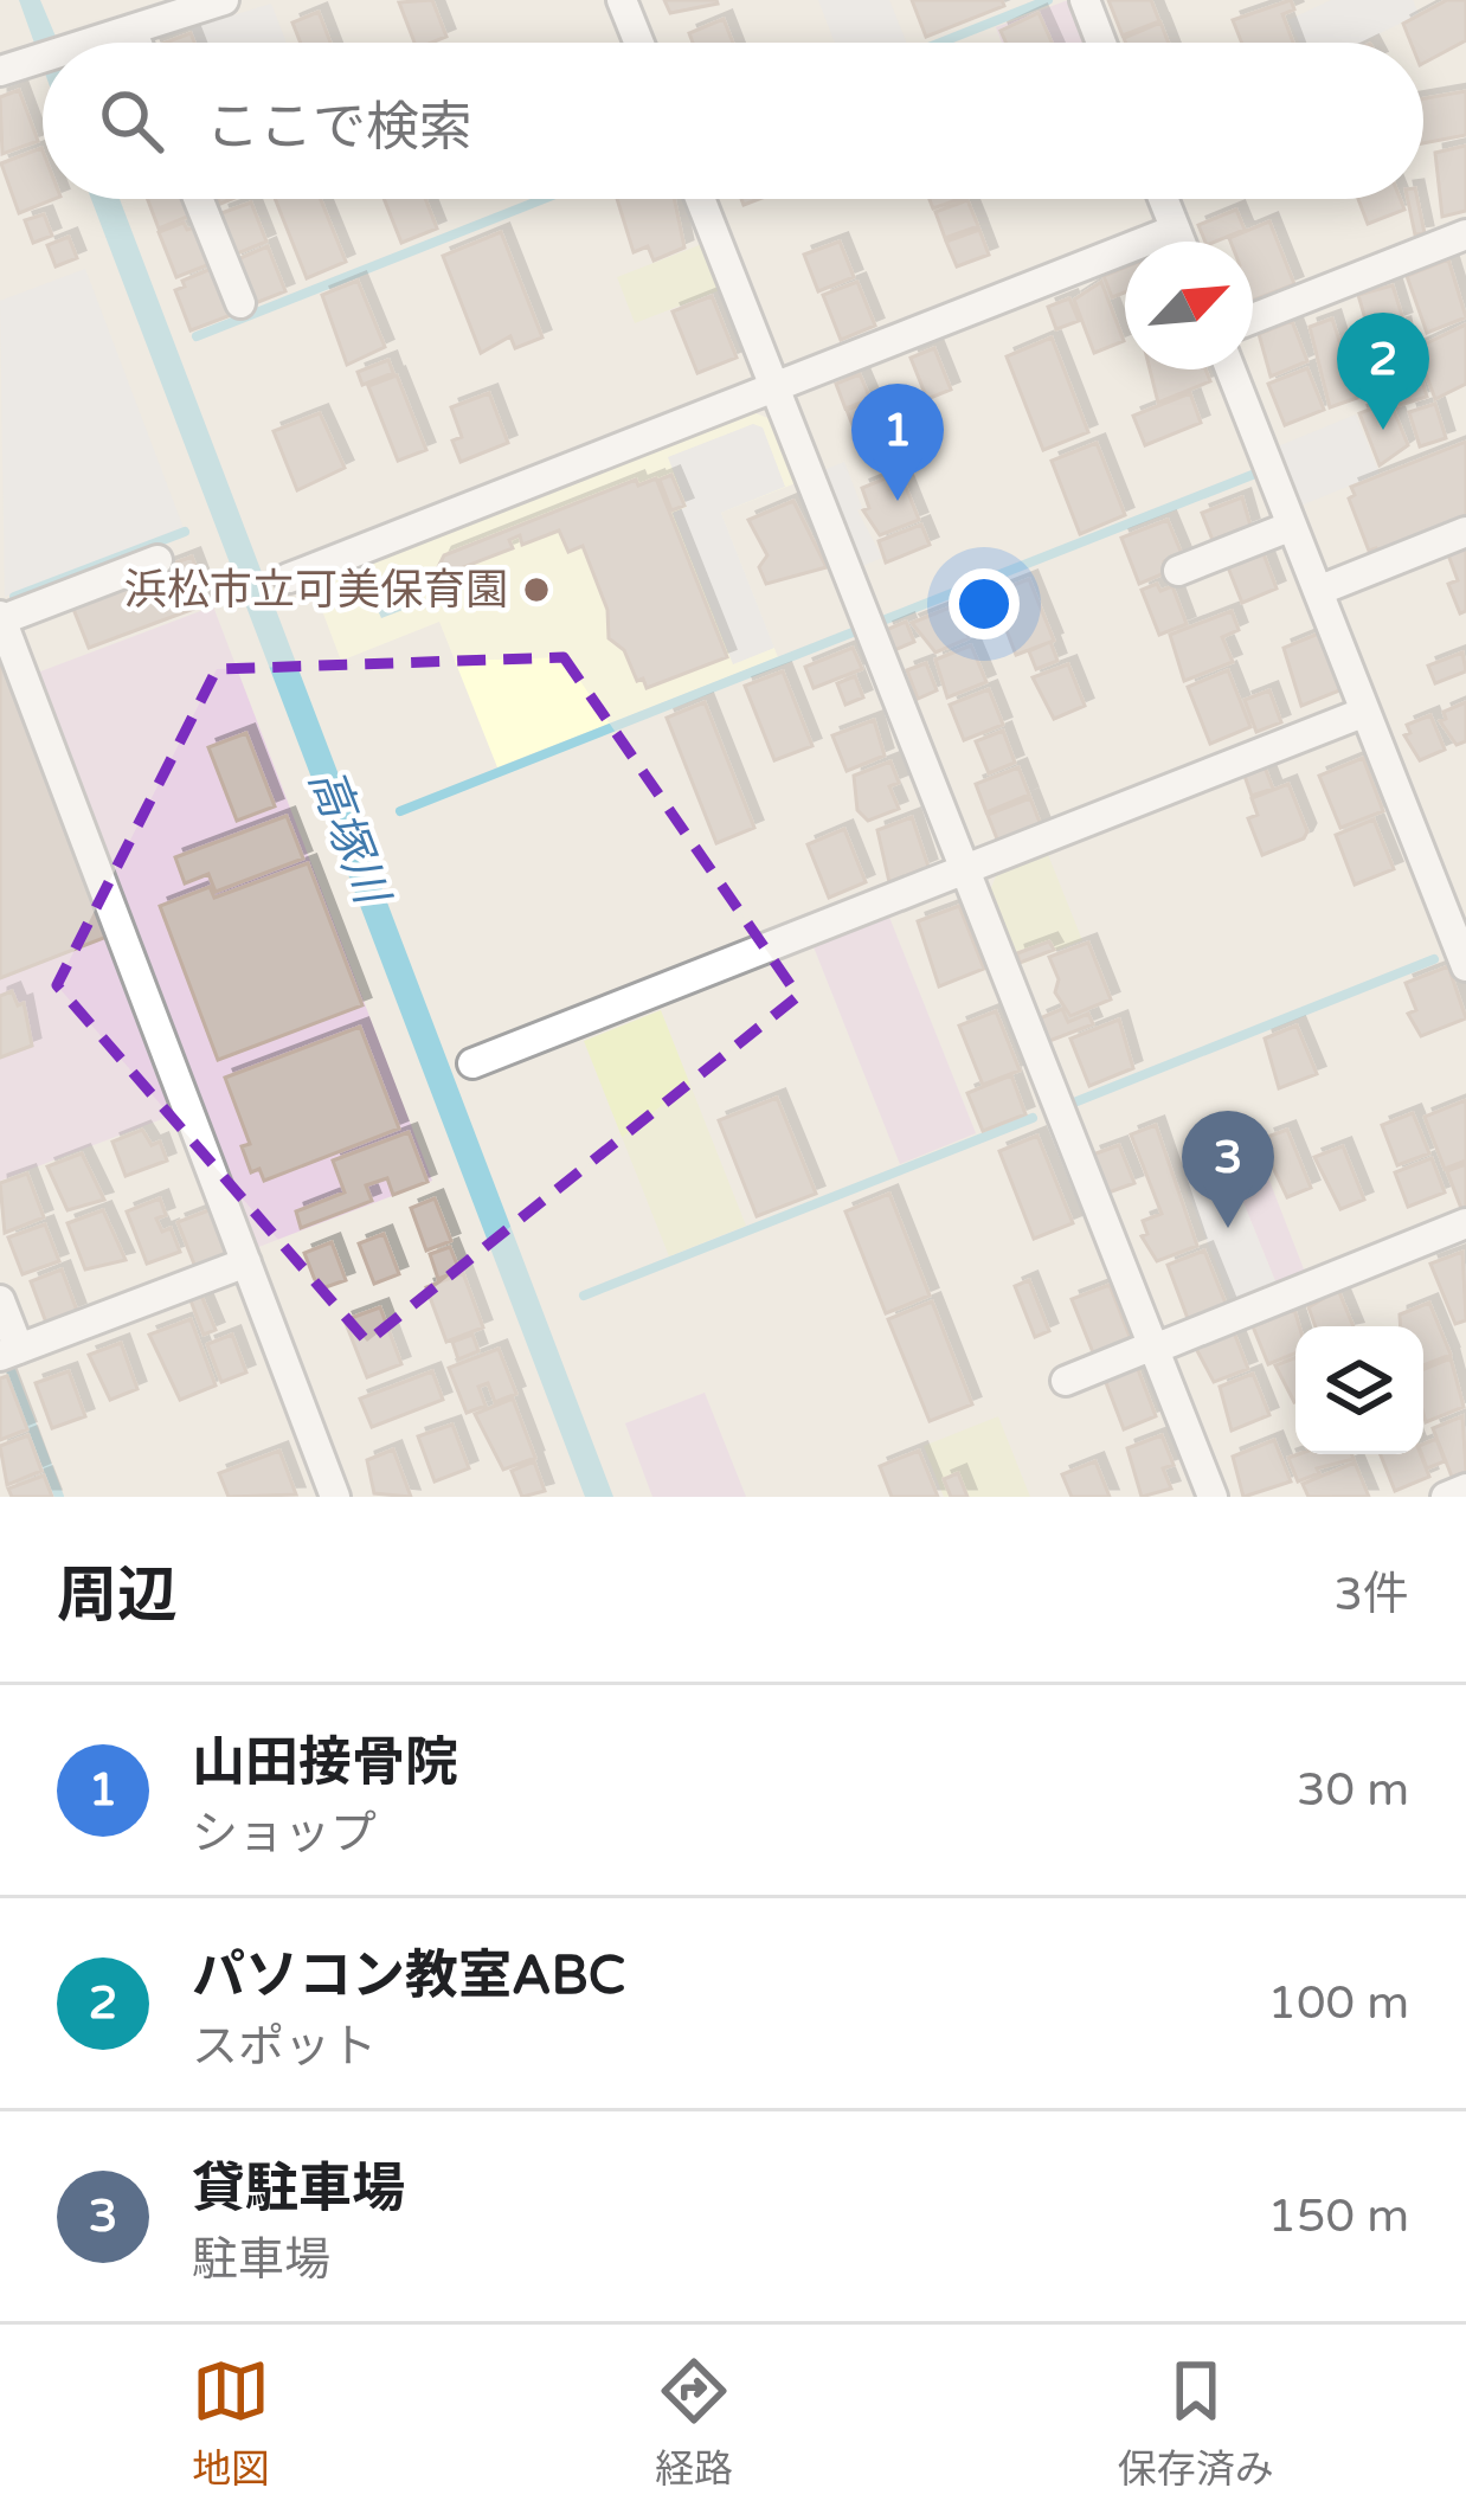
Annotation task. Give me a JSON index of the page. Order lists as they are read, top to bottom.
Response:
{
  "water": ["高塚川"],
  "places": ["浜松市立可美保育園"],
  "north": "top right",
  "page": {
    "search": "ここで検索",
    "pins": ["2", "1", "3"],
    "heading": ["周辺", "3件"],
    "list": [
      {
        "mark": "1",
        "name": "山田接骨院",
        "note": "ショップ",
        "value": "30 m"
      },
      {
        "mark": "2",
        "name": "パソコン教室ABC",
        "note": "スポット",
        "value": "100 m"
      },
      {
        "mark": "3",
        "name": "貸駐車場",
        "note": "駐車場",
        "value": "150 m"
      }
    ],
    "nav": ["地図", "経路", "保存済み"]
  }
}
